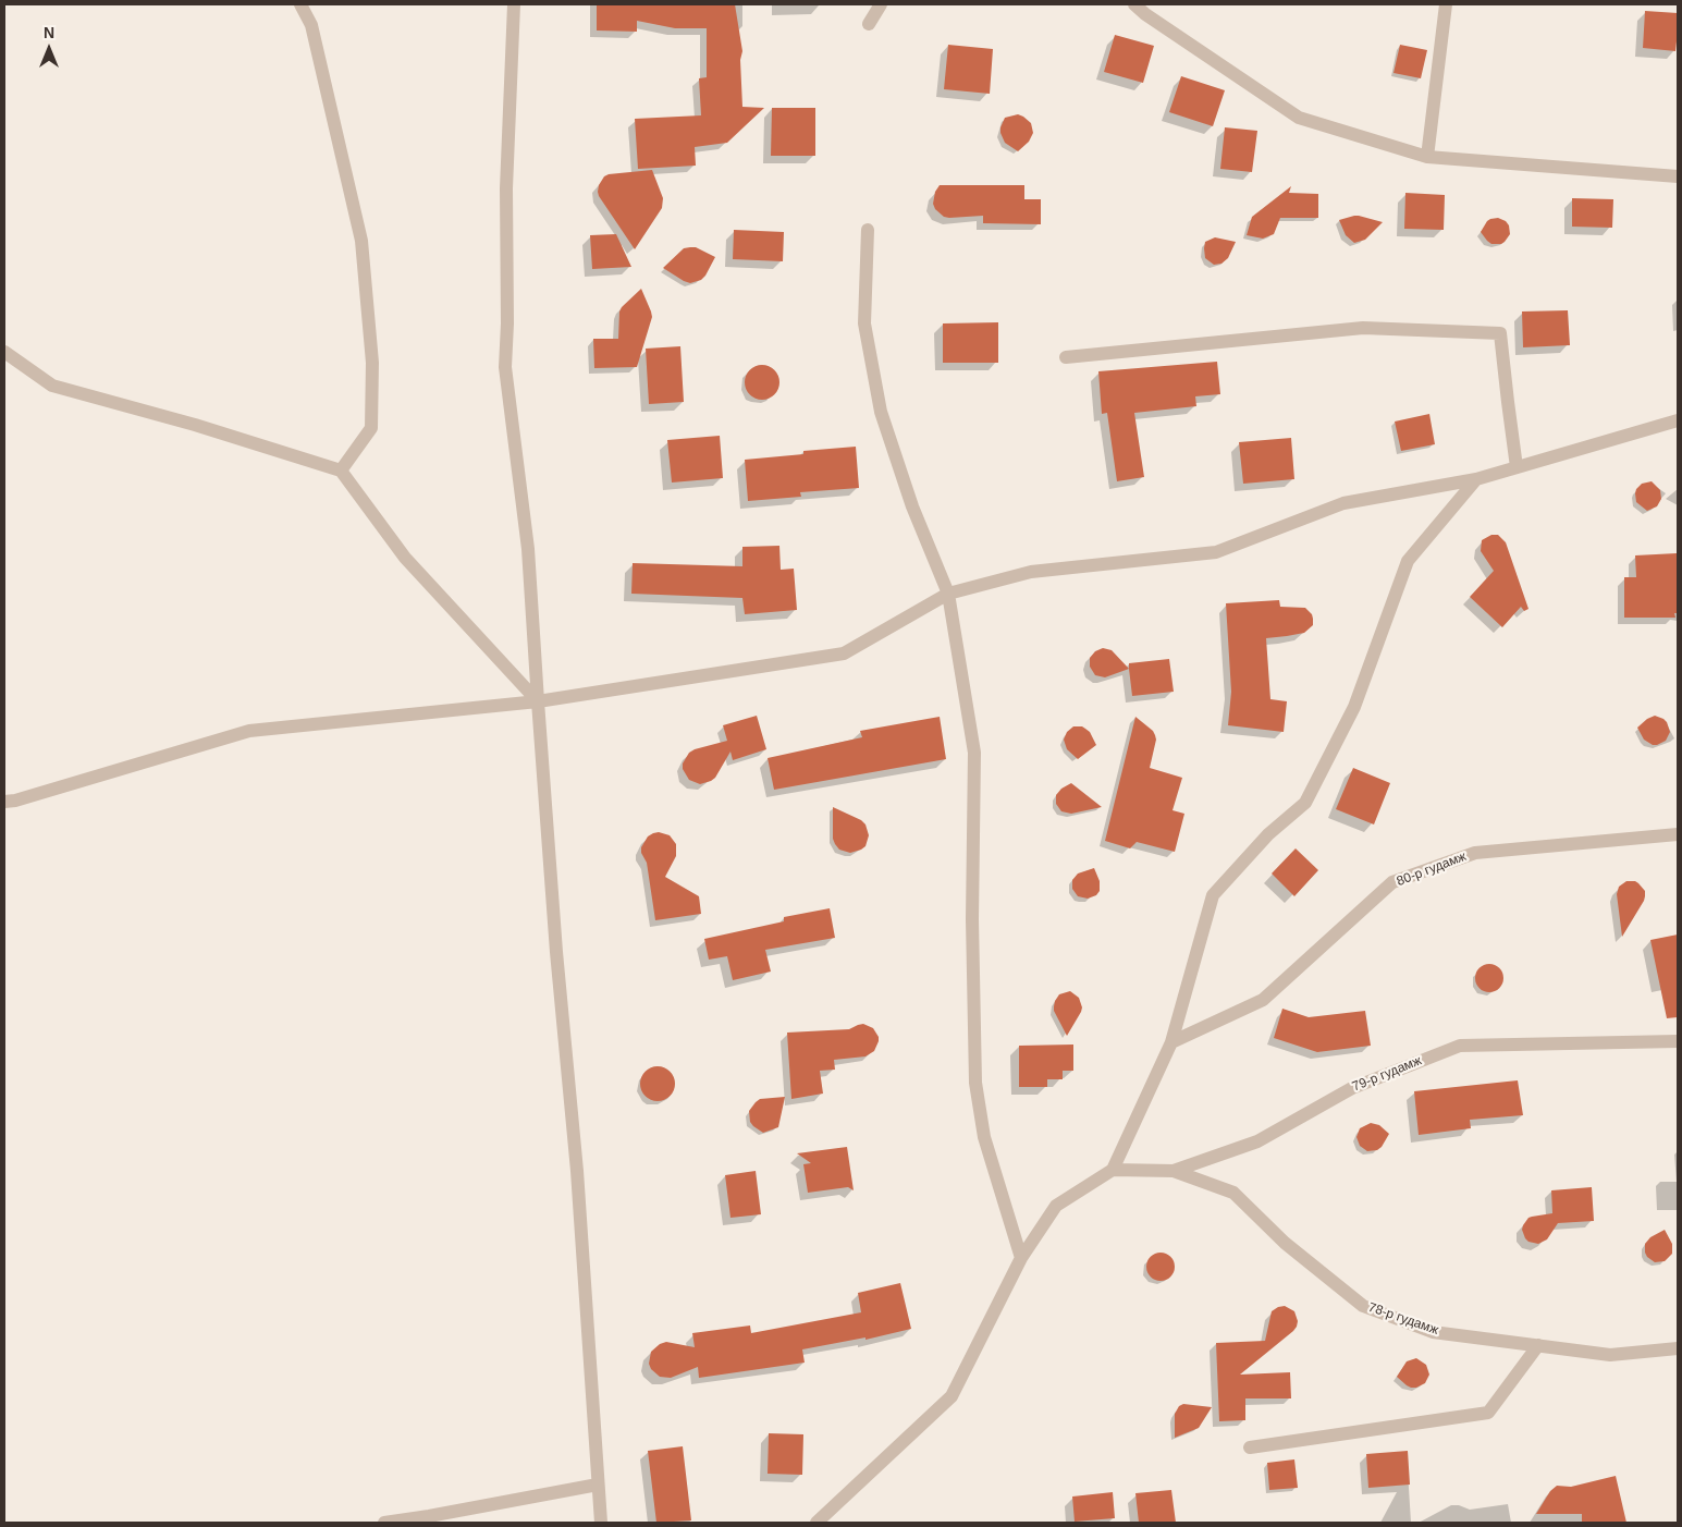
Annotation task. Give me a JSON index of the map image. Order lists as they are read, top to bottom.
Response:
{
  "streets": {
    "street": ["80-р гудамж", "79-р гудамж", "78-р гудамж"]
  },
  "crossings": [
    ["79-р гудамж", "78-р гудамж"]
  ],
  "north": "top"
}
